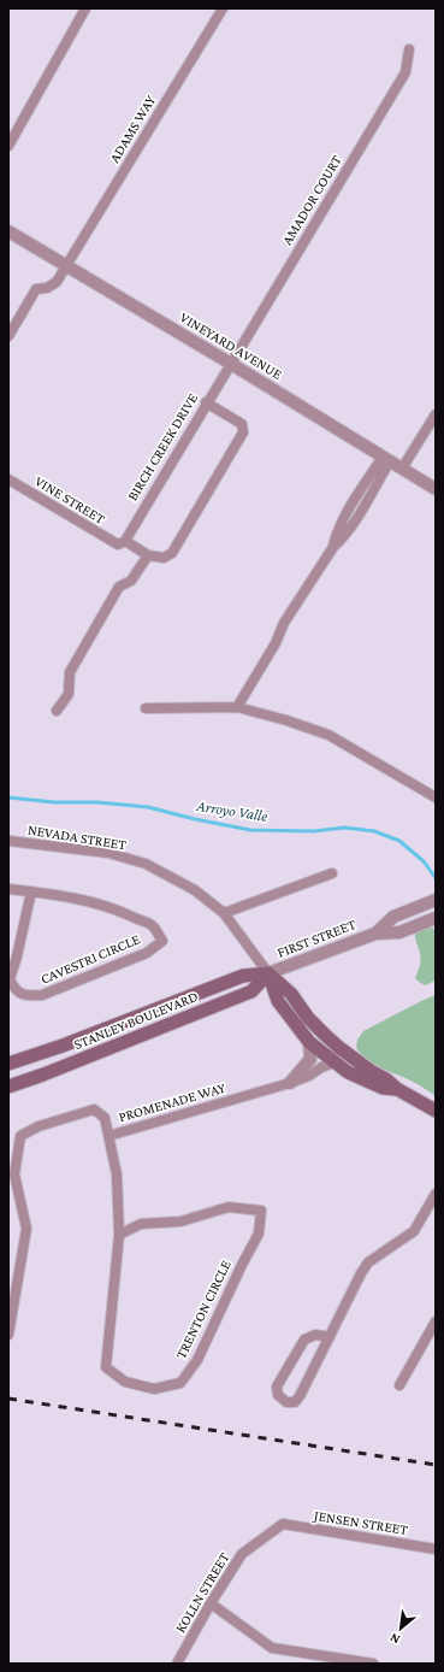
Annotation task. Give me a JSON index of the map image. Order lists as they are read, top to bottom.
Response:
{
  "streets": {
    "main road": ["STANLEY BOULEVARD"],
    "street": [
      "ADAMS WAY",
      "AMADOR COURT",
      "VINEYARD AVENUE",
      "BIRCH CREEK DRIVE",
      "VINE STREET",
      "NEVADA STREET",
      "FIRST STREET",
      "CAVESTRI CIRCLE",
      "PROMENADE WAY",
      "TRENTON CIRCLE",
      "JENSEN STREET",
      "KOLLN STREET"
    ]
  },
  "crossings": [
    ["ADAMS WAY", "VINEYARD AVENUE"],
    ["AMADOR COURT", "VINEYARD AVENUE"],
    ["AMADOR COURT", "BIRCH CREEK DRIVE"],
    ["VINEYARD AVENUE", "BIRCH CREEK DRIVE"],
    ["BIRCH CREEK DRIVE", "VINE STREET"],
    ["NEVADA STREET", "FIRST STREET"],
    ["NEVADA STREET", "STANLEY BOULEVARD"],
    ["FIRST STREET", "STANLEY BOULEVARD"],
    ["PROMENADE WAY", "TRENTON CIRCLE"],
    ["JENSEN STREET", "KOLLN STREET"]
  ],
  "water": ["Arroyo Valle"],
  "north": "bottom left"
}
